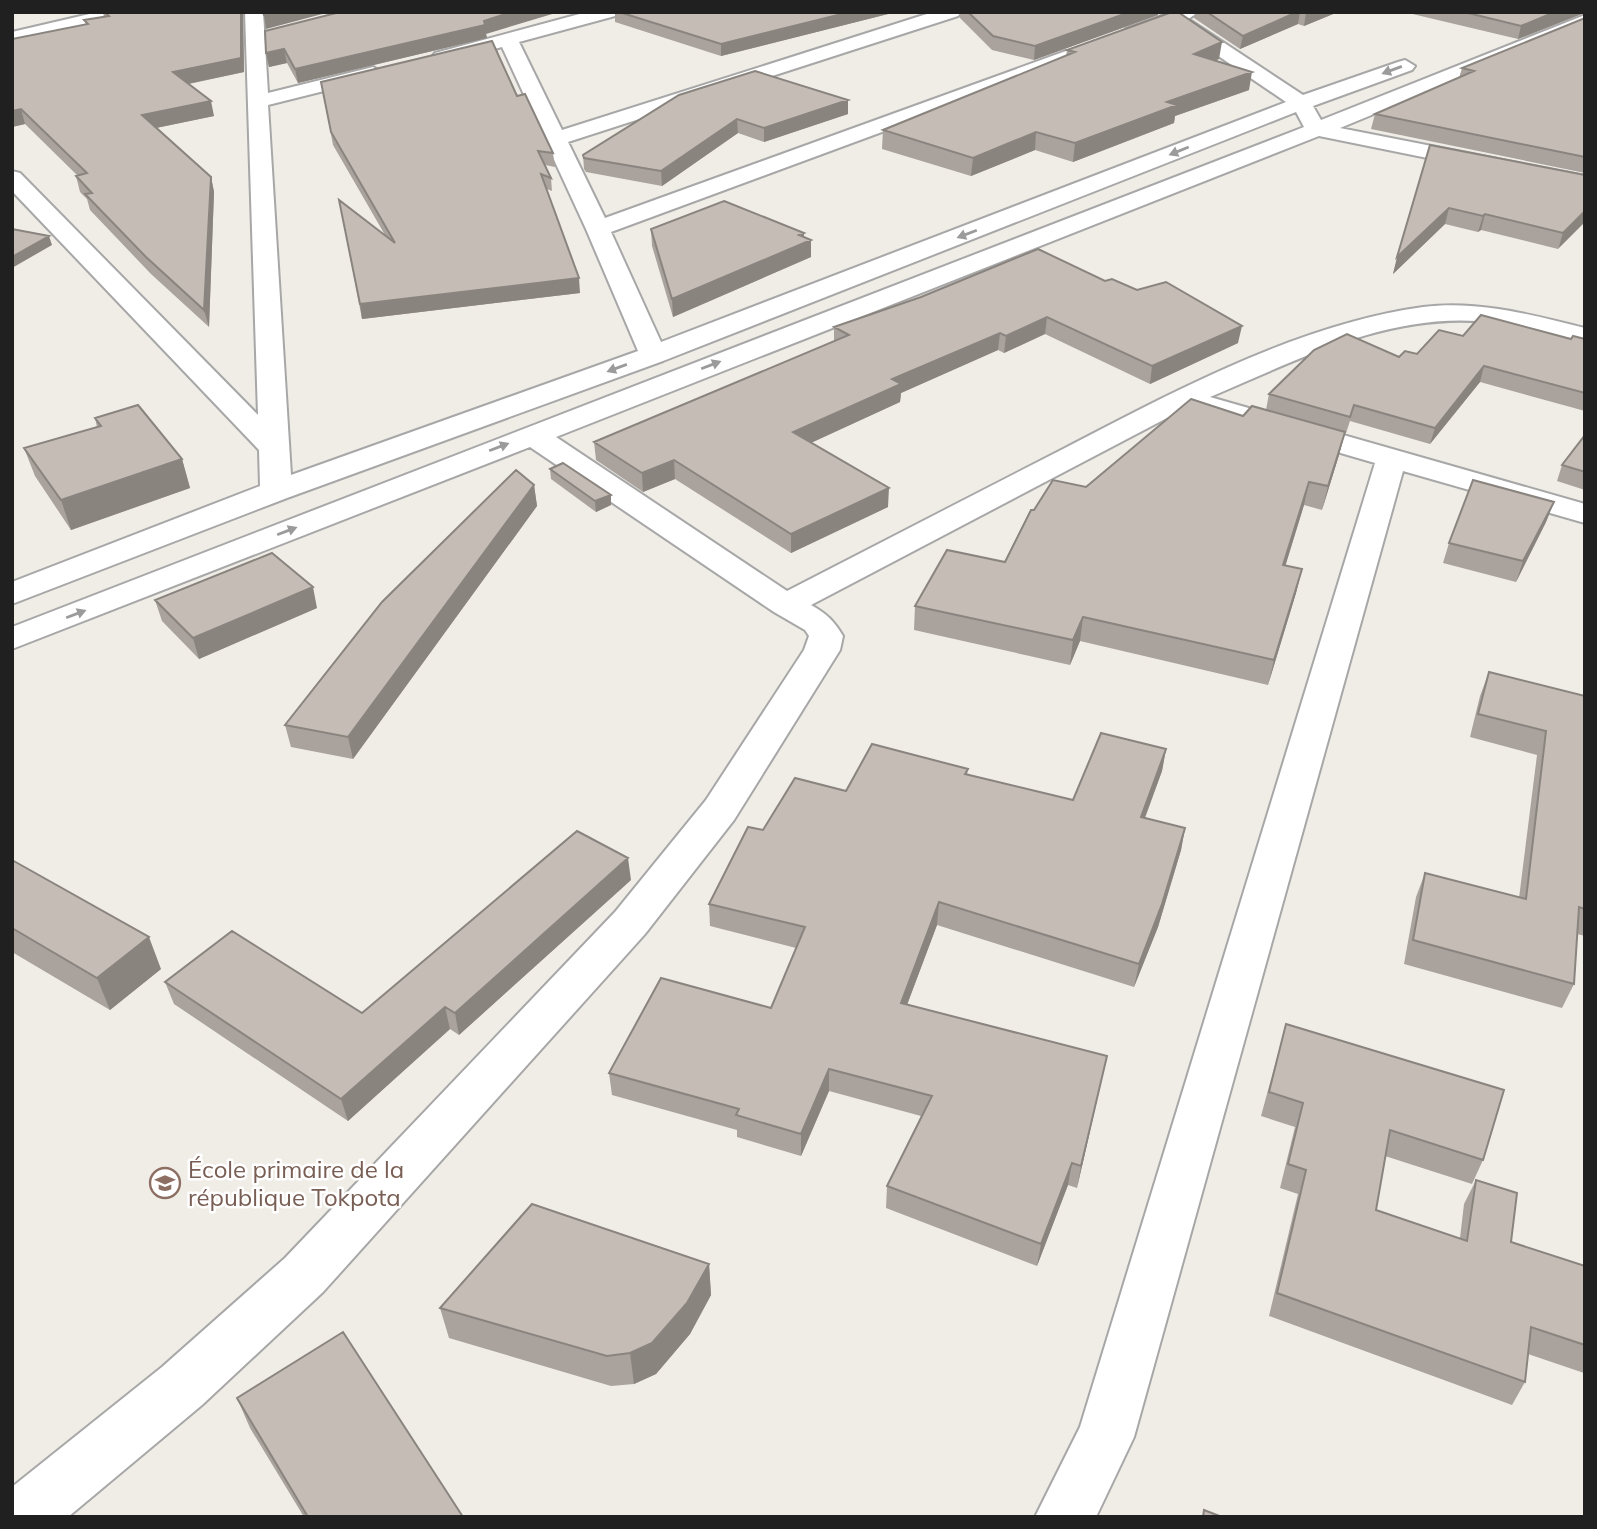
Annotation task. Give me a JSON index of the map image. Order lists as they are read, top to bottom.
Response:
{
  "places": {
    "school or university": ["École primaire de la république Tokpota"]
  }
}
